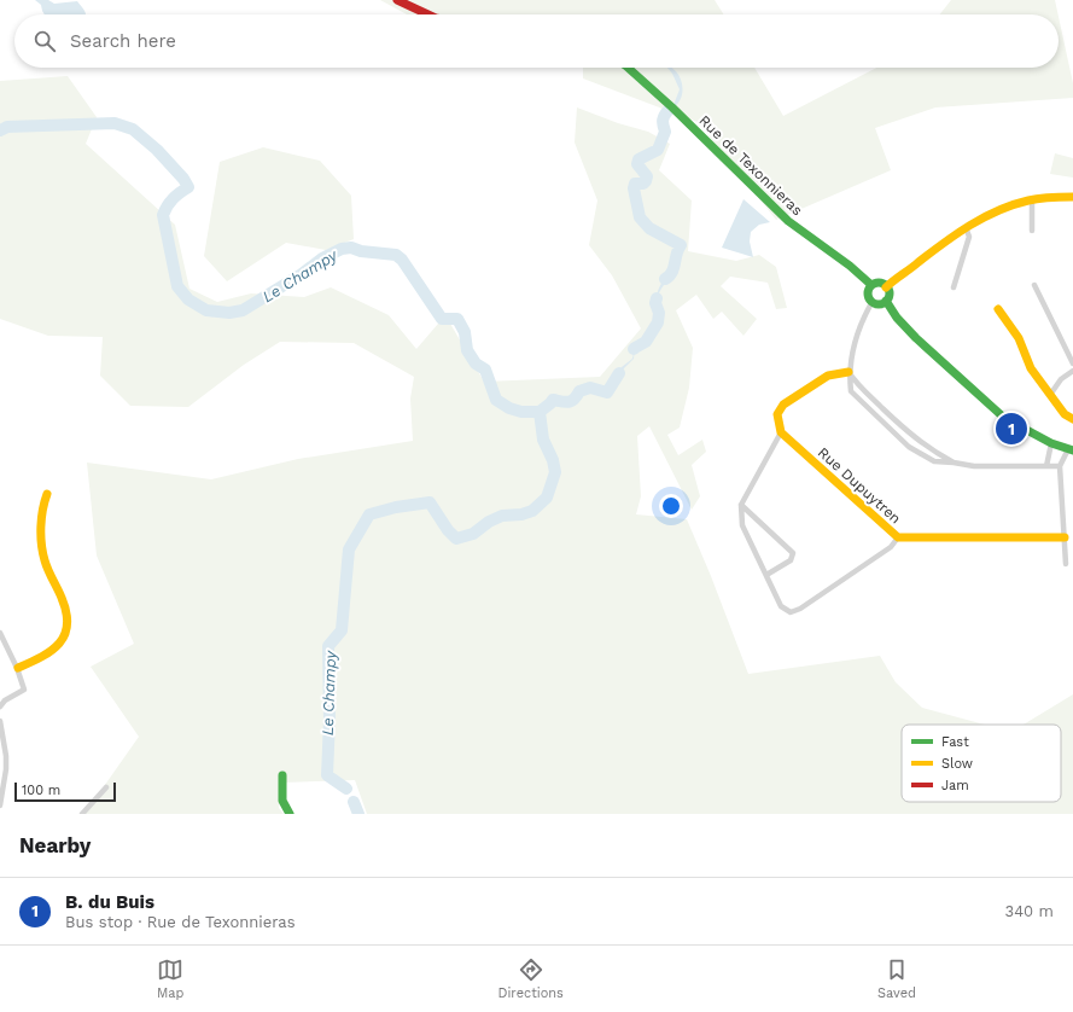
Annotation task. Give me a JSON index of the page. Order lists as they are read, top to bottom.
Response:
{
  "streets": {
    "street": ["Rue de Texonnieras", "Rue Dupuytren"]
  },
  "water": ["Le Champy"],
  "legend": ["Fast", "Slow", "Jam"],
  "scale_bar": "100 m",
  "page": {
    "search": "Search here",
    "pins": "1",
    "scale": "100 m",
    "heading": "Nearby",
    "list": [
      {
        "mark": "1",
        "name": "B. du Buis",
        "note": "Bus stop · Rue de Texonnieras",
        "value": "340 m"
      }
    ],
    "nav": ["Map", "Directions", "Saved"]
  }
}
